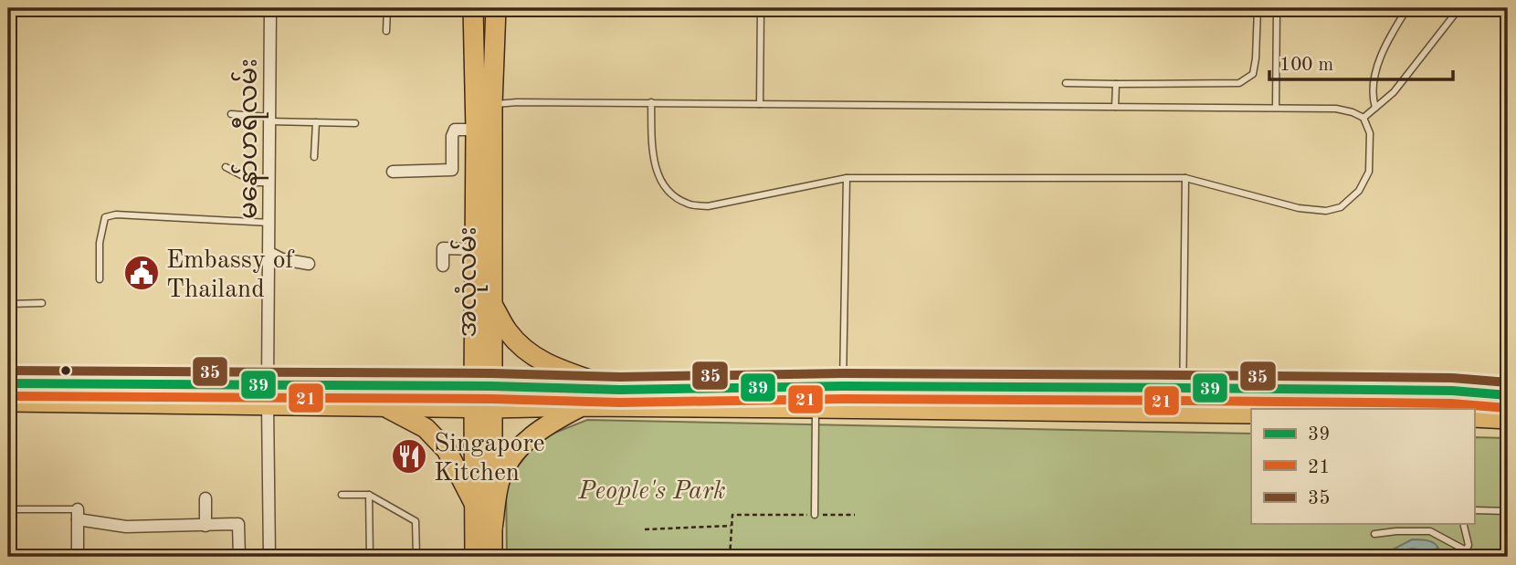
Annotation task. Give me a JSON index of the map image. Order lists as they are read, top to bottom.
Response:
{
  "streets": {
    "main road": ["အလုံလမ်း"],
    "street": ["မနော်ဟရီလမ်း"]
  },
  "parks": ["People's Park"],
  "places": {
    "public building": ["Embassy of Thailand"],
    "restaurant": ["Singapore Kitchen"]
  },
  "lines": ["transit line 35", "transit line 39", "transit line 21"],
  "legend": ["39", "21", "35"],
  "scale_bar": "100 m"
}
